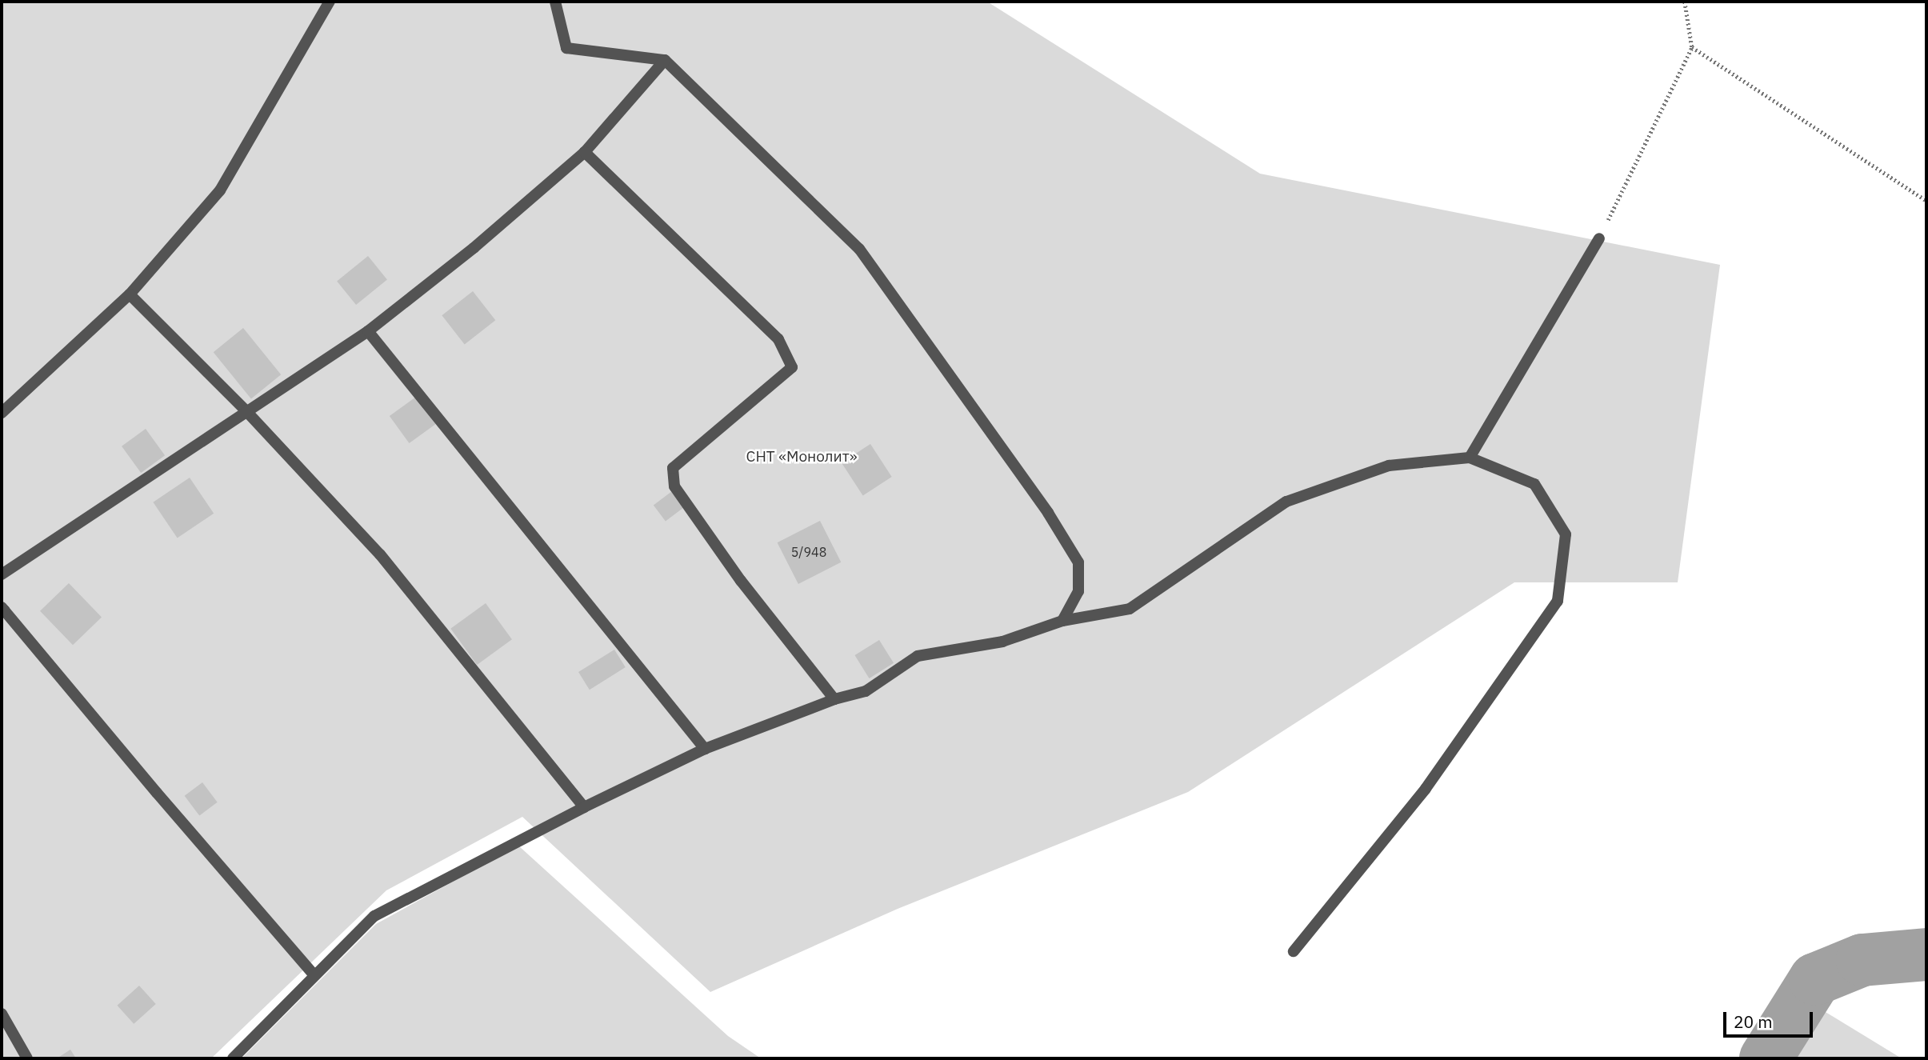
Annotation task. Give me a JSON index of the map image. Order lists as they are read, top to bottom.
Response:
{
  "parks": ["СНТ «Монолит»"],
  "house_numbers": ["5/948"],
  "scale_bar": "20 m"
}
